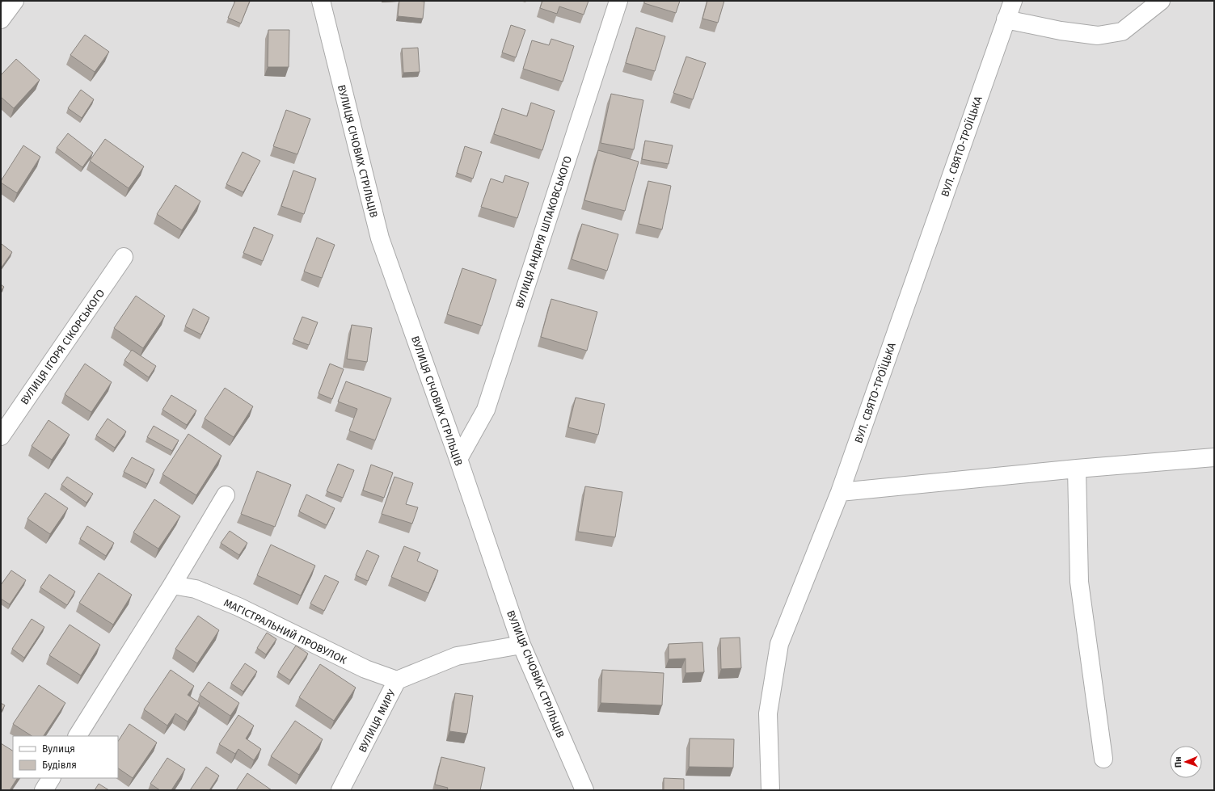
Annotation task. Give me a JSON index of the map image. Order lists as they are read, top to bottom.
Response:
{
  "streets": {
    "street": [
      "ВУЛ. СВЯТО-ТРОЇЦЬКА",
      "ВУЛИЦЯ СІЧОВИХ СТРІЛЬЦІВ",
      "ВУЛИЦЯ АНДРІЯ ШПАКОВСЬКОГО",
      "ВУЛИЦЯ ІГОРЯ СІКОРСЬКОГО",
      "МАГІСТРАЛЬНИЙ ПРОВУЛОК",
      "ВУЛИЦЯ МИРУ"
    ]
  },
  "crossings": [
    ["ВУЛИЦЯ СІЧОВИХ СТРІЛЬЦІВ", "ВУЛИЦЯ АНДРІЯ ШПАКОВСЬКОГО"],
    ["ВУЛИЦЯ СІЧОВИХ СТРІЛЬЦІВ", "ВУЛИЦЯ МИРУ"],
    ["МАГІСТРАЛЬНИЙ ПРОВУЛОК", "ВУЛИЦЯ МИРУ"]
  ],
  "legend": ["Вулиця", "Будівля"],
  "north": "left"
}
